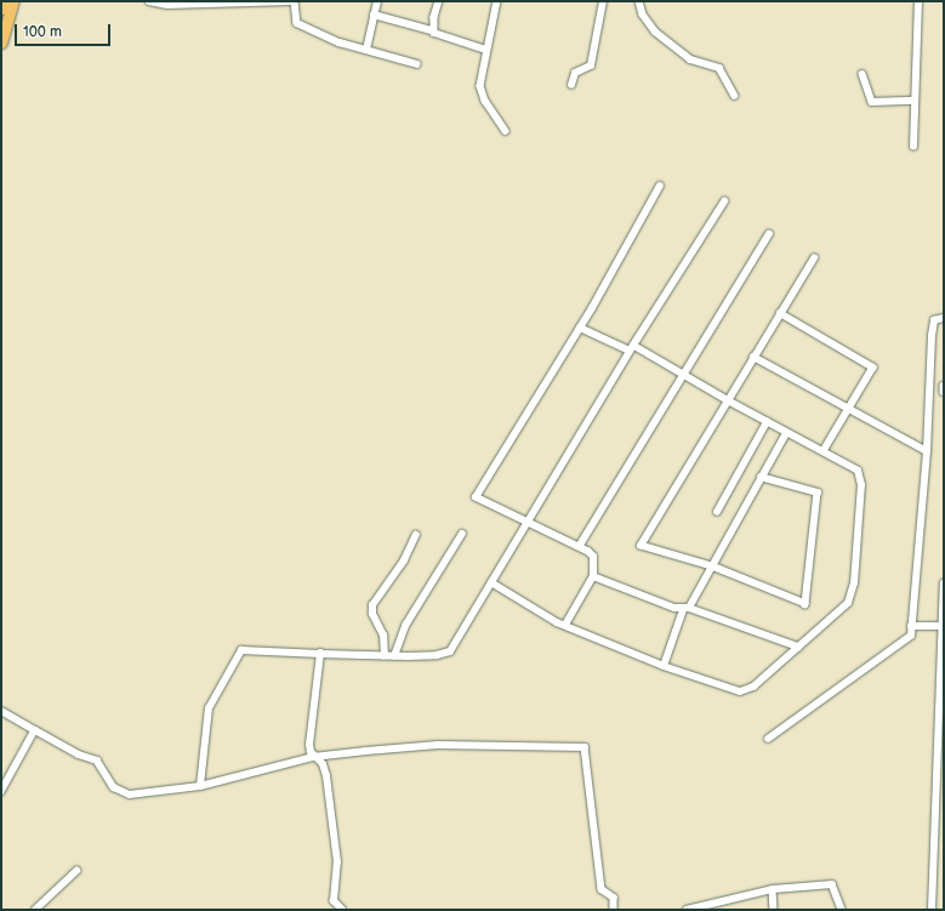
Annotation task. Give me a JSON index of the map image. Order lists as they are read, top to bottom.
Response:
{
  "scale_bar": "100 m"
}
